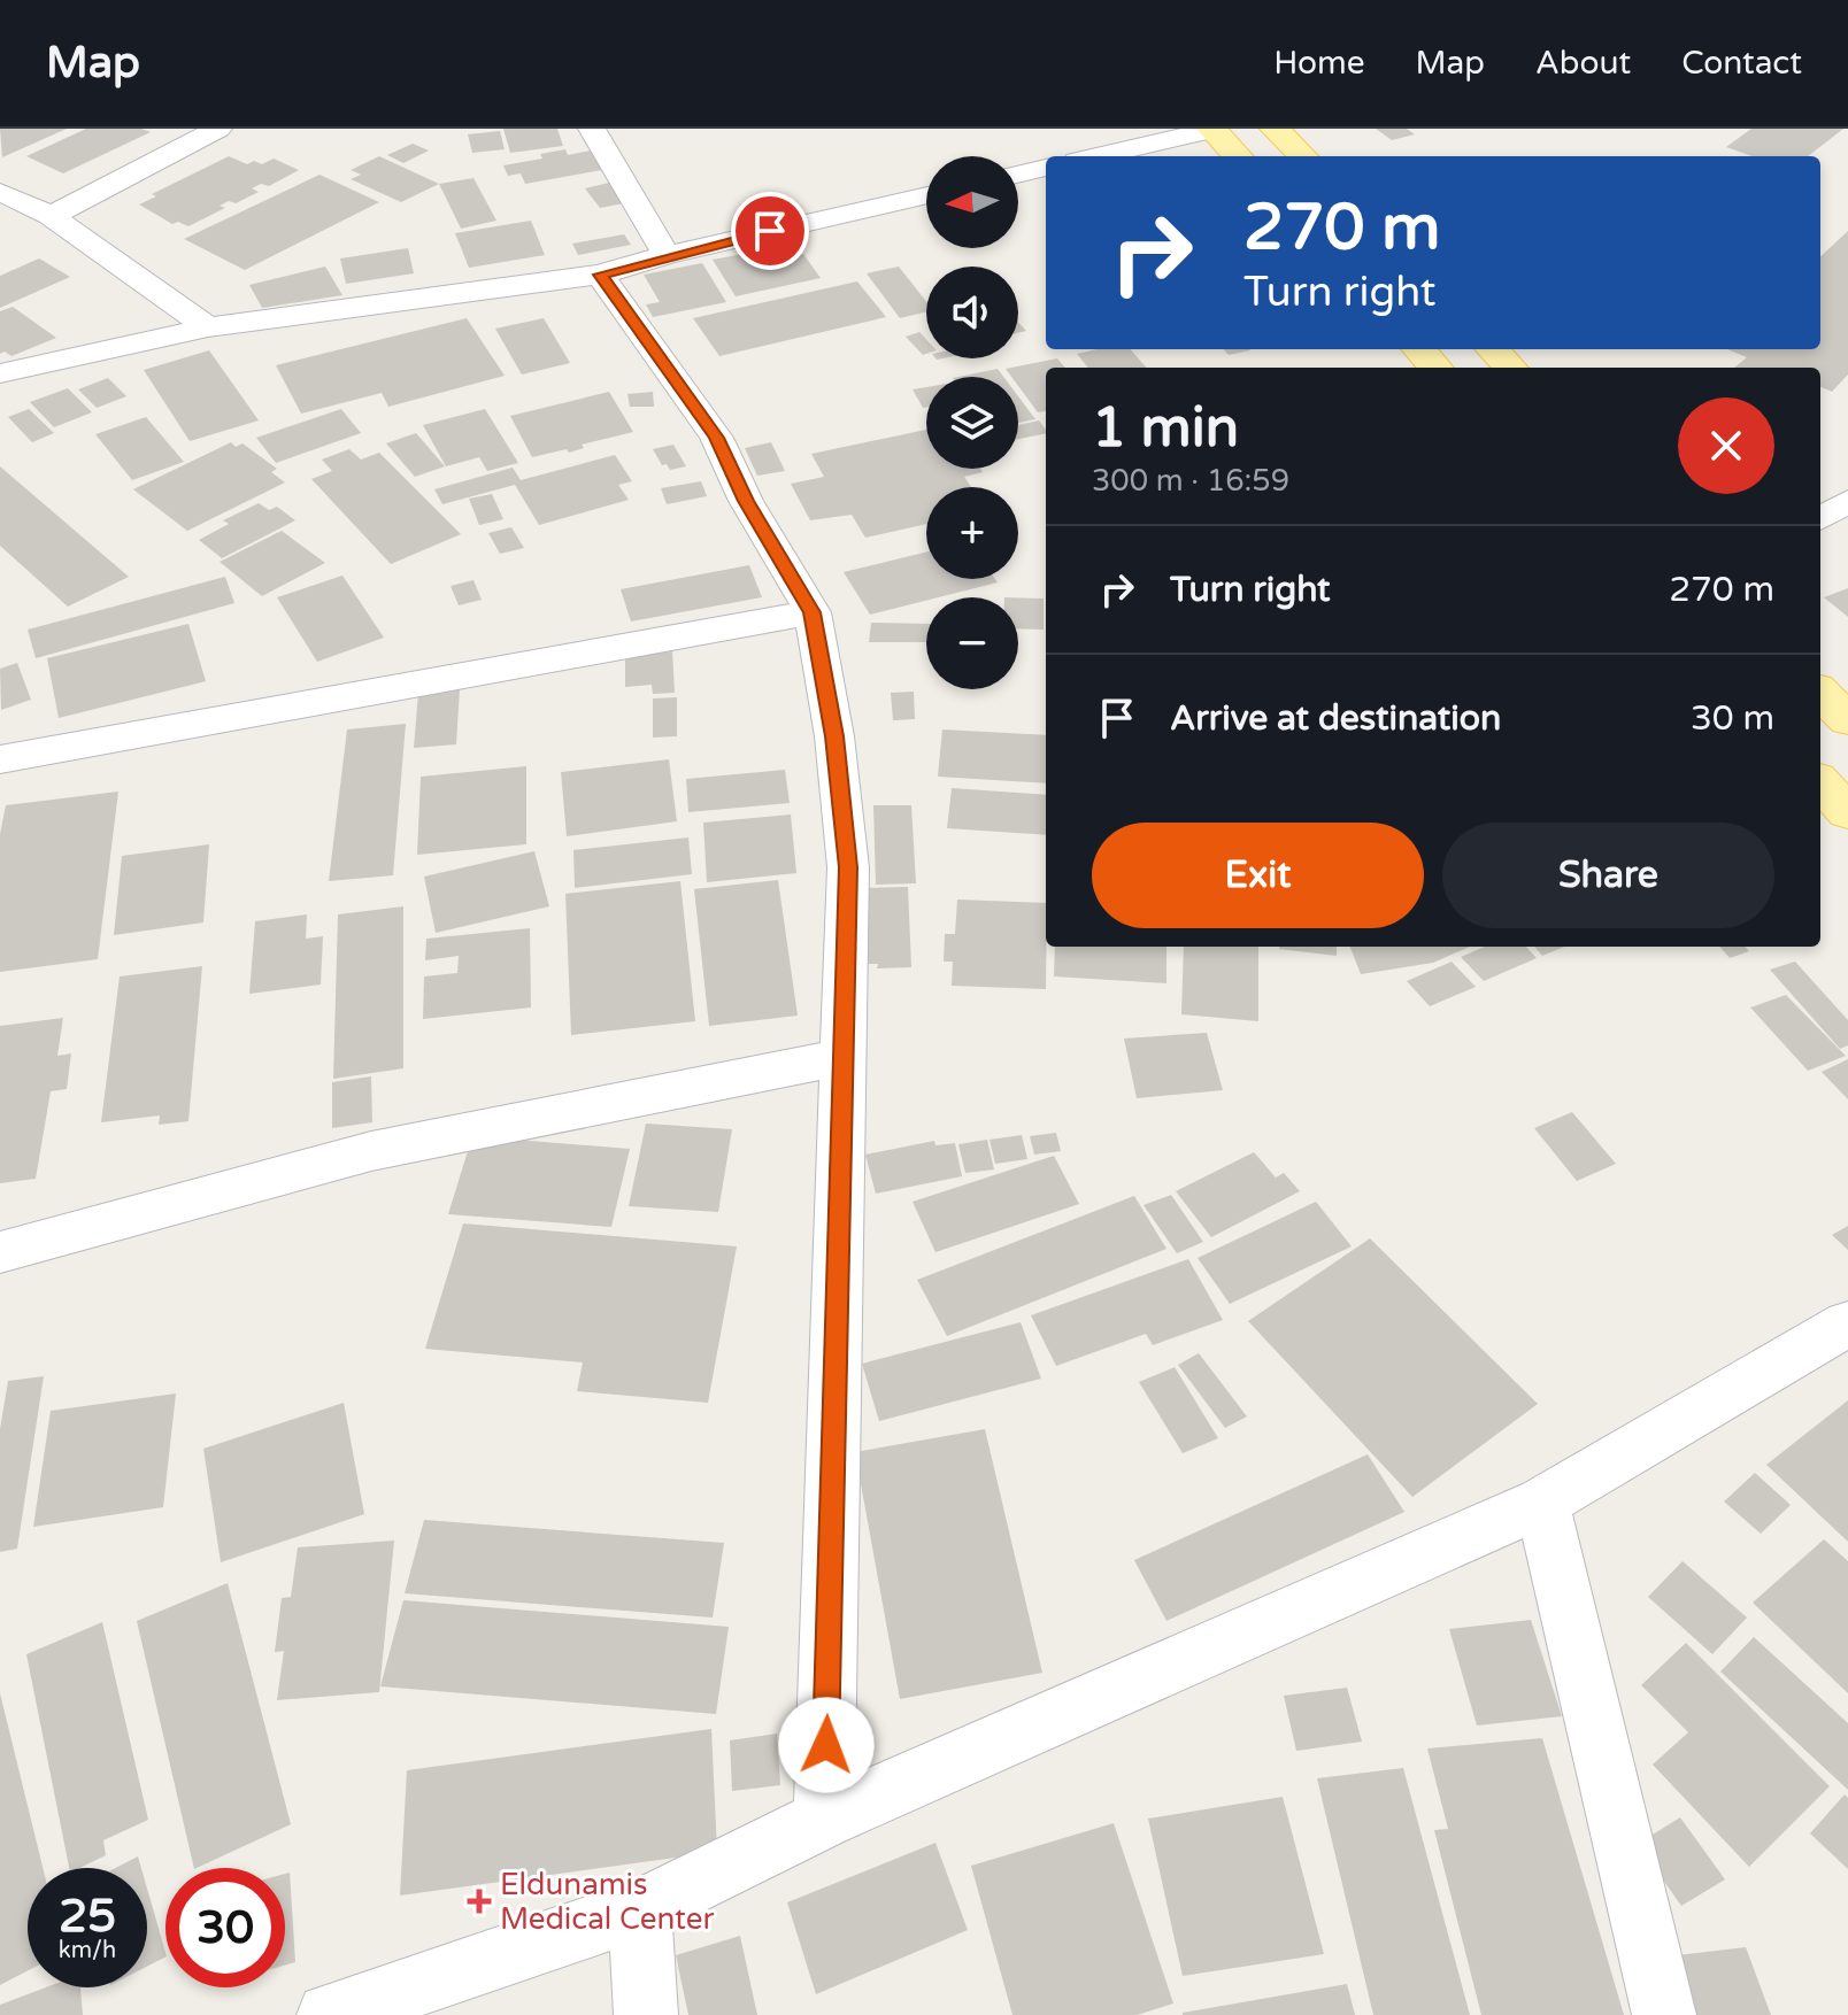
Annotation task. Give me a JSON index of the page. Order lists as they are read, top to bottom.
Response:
{
  "places": {
    "health": ["Eldunamis Medical Center"]
  },
  "north": "left",
  "page": {
    "header": "Map",
    "nav": [
      "Home",
      "Map",
      "About",
      "Contact"
    ],
    "map_buttons": ["+", "−"],
    "turn": ["270 m", "Turn right"],
    "heading": ["1 min", "300 m · 16:59"],
    "list": [
      {
        "name": "Turn right",
        "value": "270 m"
      },
      {
        "name": "Arrive at destination",
        "value": "30 m"
      }
    ],
    "buttons": ["Exit", "Share"],
    "speed": "25 km/h",
    "limit": "30"
  }
}
